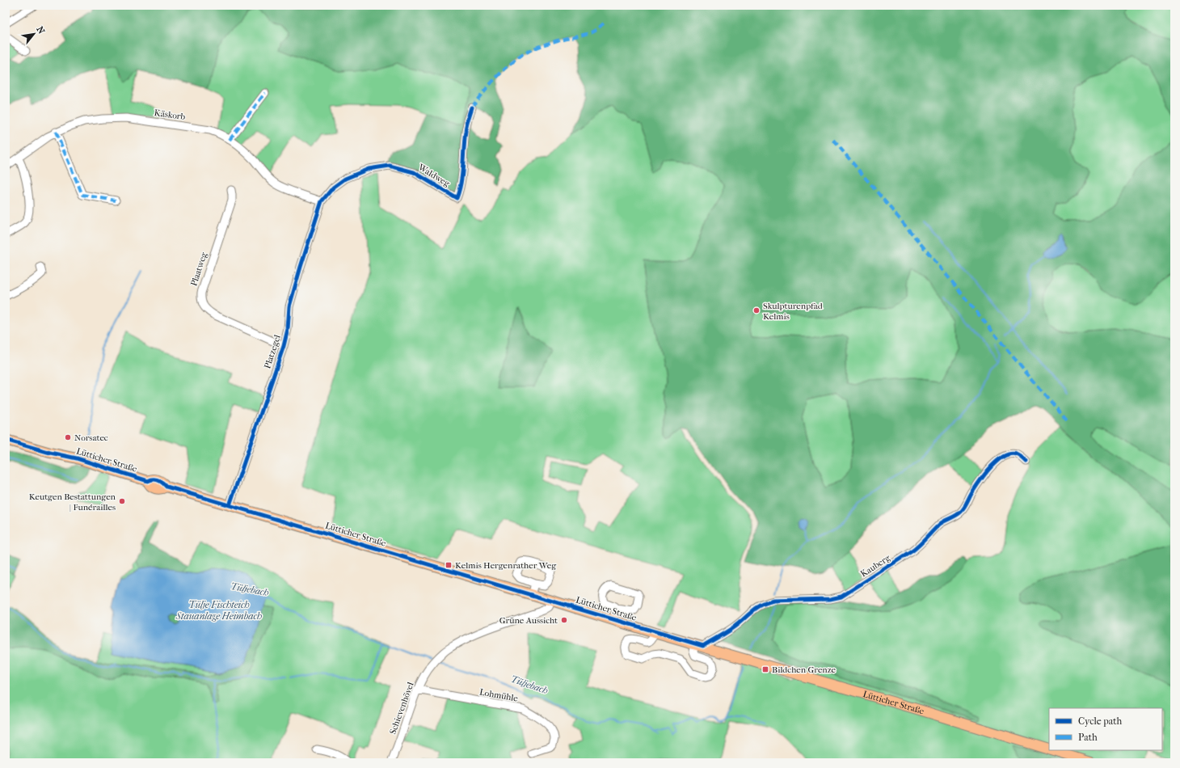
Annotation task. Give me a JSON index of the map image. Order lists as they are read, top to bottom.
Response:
{
  "streets": {
    "main road": ["Lütticher Straße"],
    "street": [
      "Käskorb",
      "Waldweg",
      "Plaatweg",
      "Platzegel",
      "Kauberg",
      "Lohmühle",
      "Schievenhövel"
    ]
  },
  "crossings": [
    ["Käskorb", "Waldweg"],
    ["Käskorb", "Platzegel"],
    ["Waldweg", "Platzegel"],
    ["Plaatweg", "Platzegel"],
    ["Platzegel", "Lütticher Straße"],
    ["Lütticher Straße", "Kauberg"],
    ["Lütticher Straße", "Schievenhövel"],
    ["Lohmühle", "Schievenhövel"]
  ],
  "water": ["Tüljebach", "Tülje Fischteich Stauanlage Heimbach"],
  "places": {
    "other": [
      "Skulpturenpfad Kelmis",
      "Norsatec",
      "Keutgen Bestattungen | Funérailles",
      "Grüne Aussicht"
    ],
    "transit": ["Kelmis Hergenrather Weg", "Bildchen Grenze"]
  },
  "legend": ["Cycle path", "Path"],
  "north": "top right"
}
